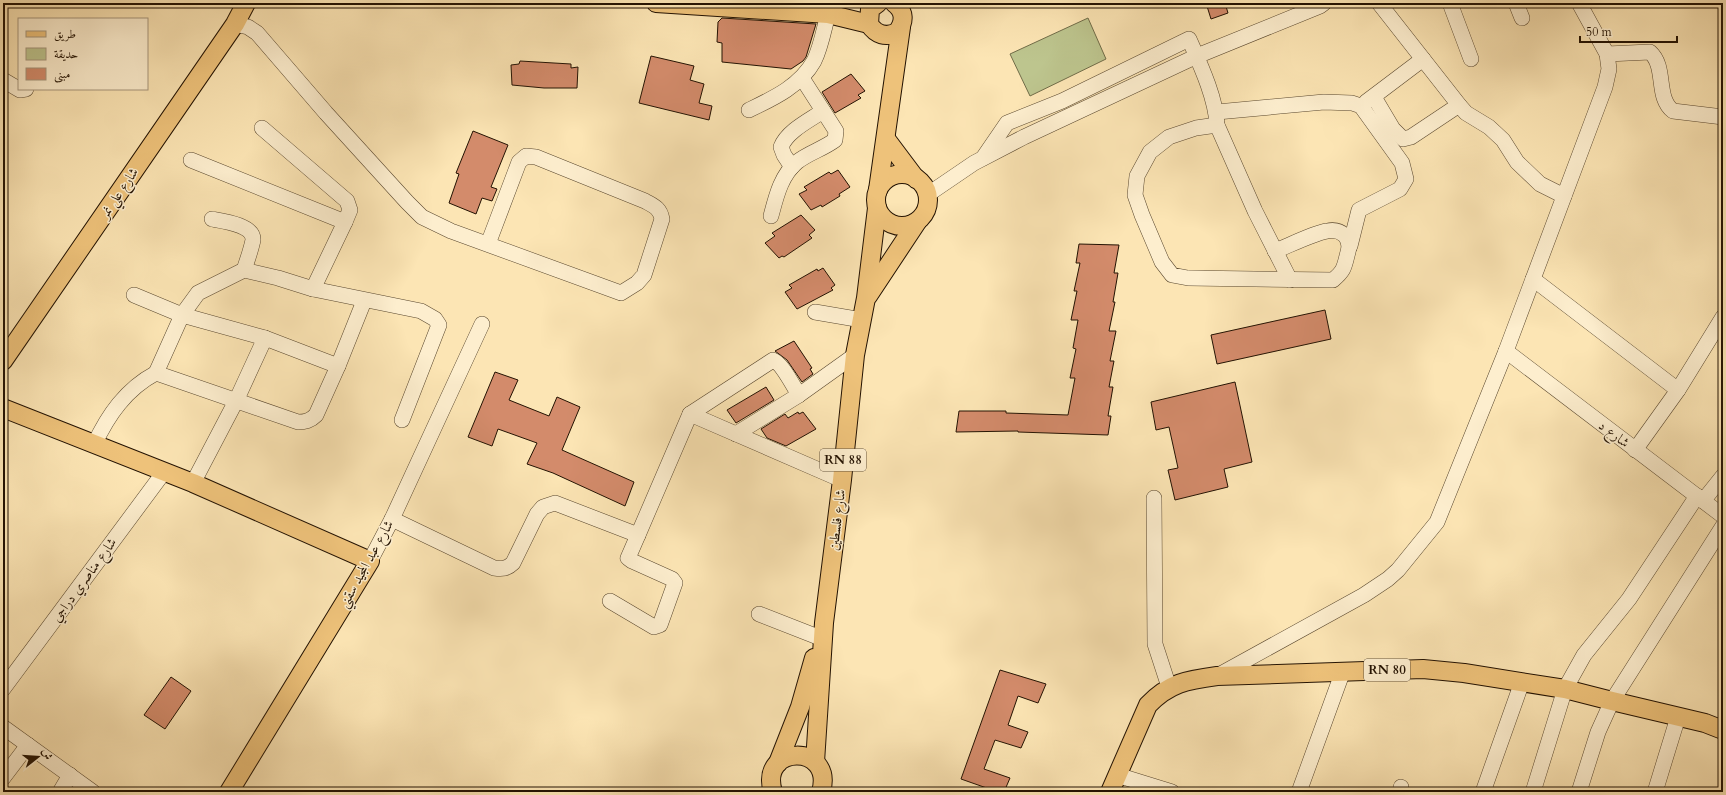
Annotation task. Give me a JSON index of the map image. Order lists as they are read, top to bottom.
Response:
{
  "streets": {
    "main road": [
      "شارع علي نمر",
      "RN 88",
      "شارع فلسطين",
      "شارع عبد المجيد سقني",
      "RN 80"
    ],
    "street": ["شارع د", "شارع مناصري دراجي"]
  },
  "crossings": [
    ["RN 88", "شارع فلسطين"]
  ],
  "legend": ["طريق", "حديقة", "مبنى"],
  "scale_bar": "50 m",
  "north": "right"
}
